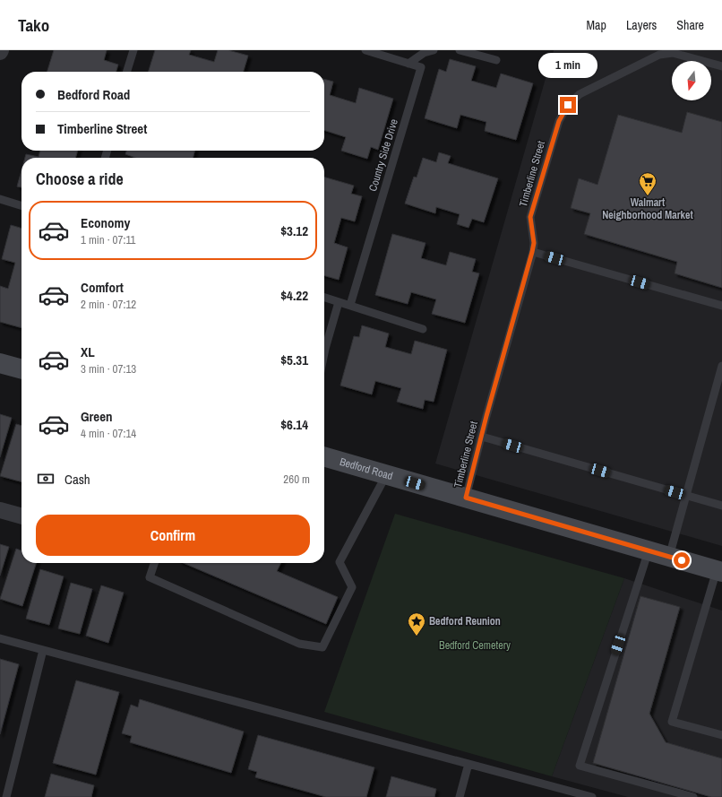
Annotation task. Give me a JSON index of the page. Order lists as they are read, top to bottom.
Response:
{
  "streets": {
    "main road": ["Bedford Road"],
    "lane": ["Country Side Drive", "Timberline Street"]
  },
  "crossings": [
    ["Timberline Street", "Bedford Road"]
  ],
  "parks": ["Bedford Cemetery"],
  "places": {
    "supermarket": ["Walmart Neighborhood Market"],
    "place": ["Bedford Reunion"]
  },
  "north": "bottom",
  "page": {
    "header": "Tako",
    "nav": ["Map", "Layers", "Share"],
    "bubble": "1 min",
    "banner": ["Bedford Road", "Timberline Street"],
    "heading": "Choose a ride",
    "list": [
      {
        "name": "Economy",
        "note": "1 min · 07:11",
        "value": "$3.12"
      },
      {
        "name": "Comfort",
        "note": "2 min · 07:12",
        "value": "$4.22"
      },
      {
        "name": "XL",
        "note": "3 min · 07:13",
        "value": "$5.31"
      },
      {
        "name": "Green",
        "note": "4 min · 07:14",
        "value": "$6.14"
      }
    ],
    "pay": ["Cash", "260 m"],
    "buttons": "Confirm"
  }
}
